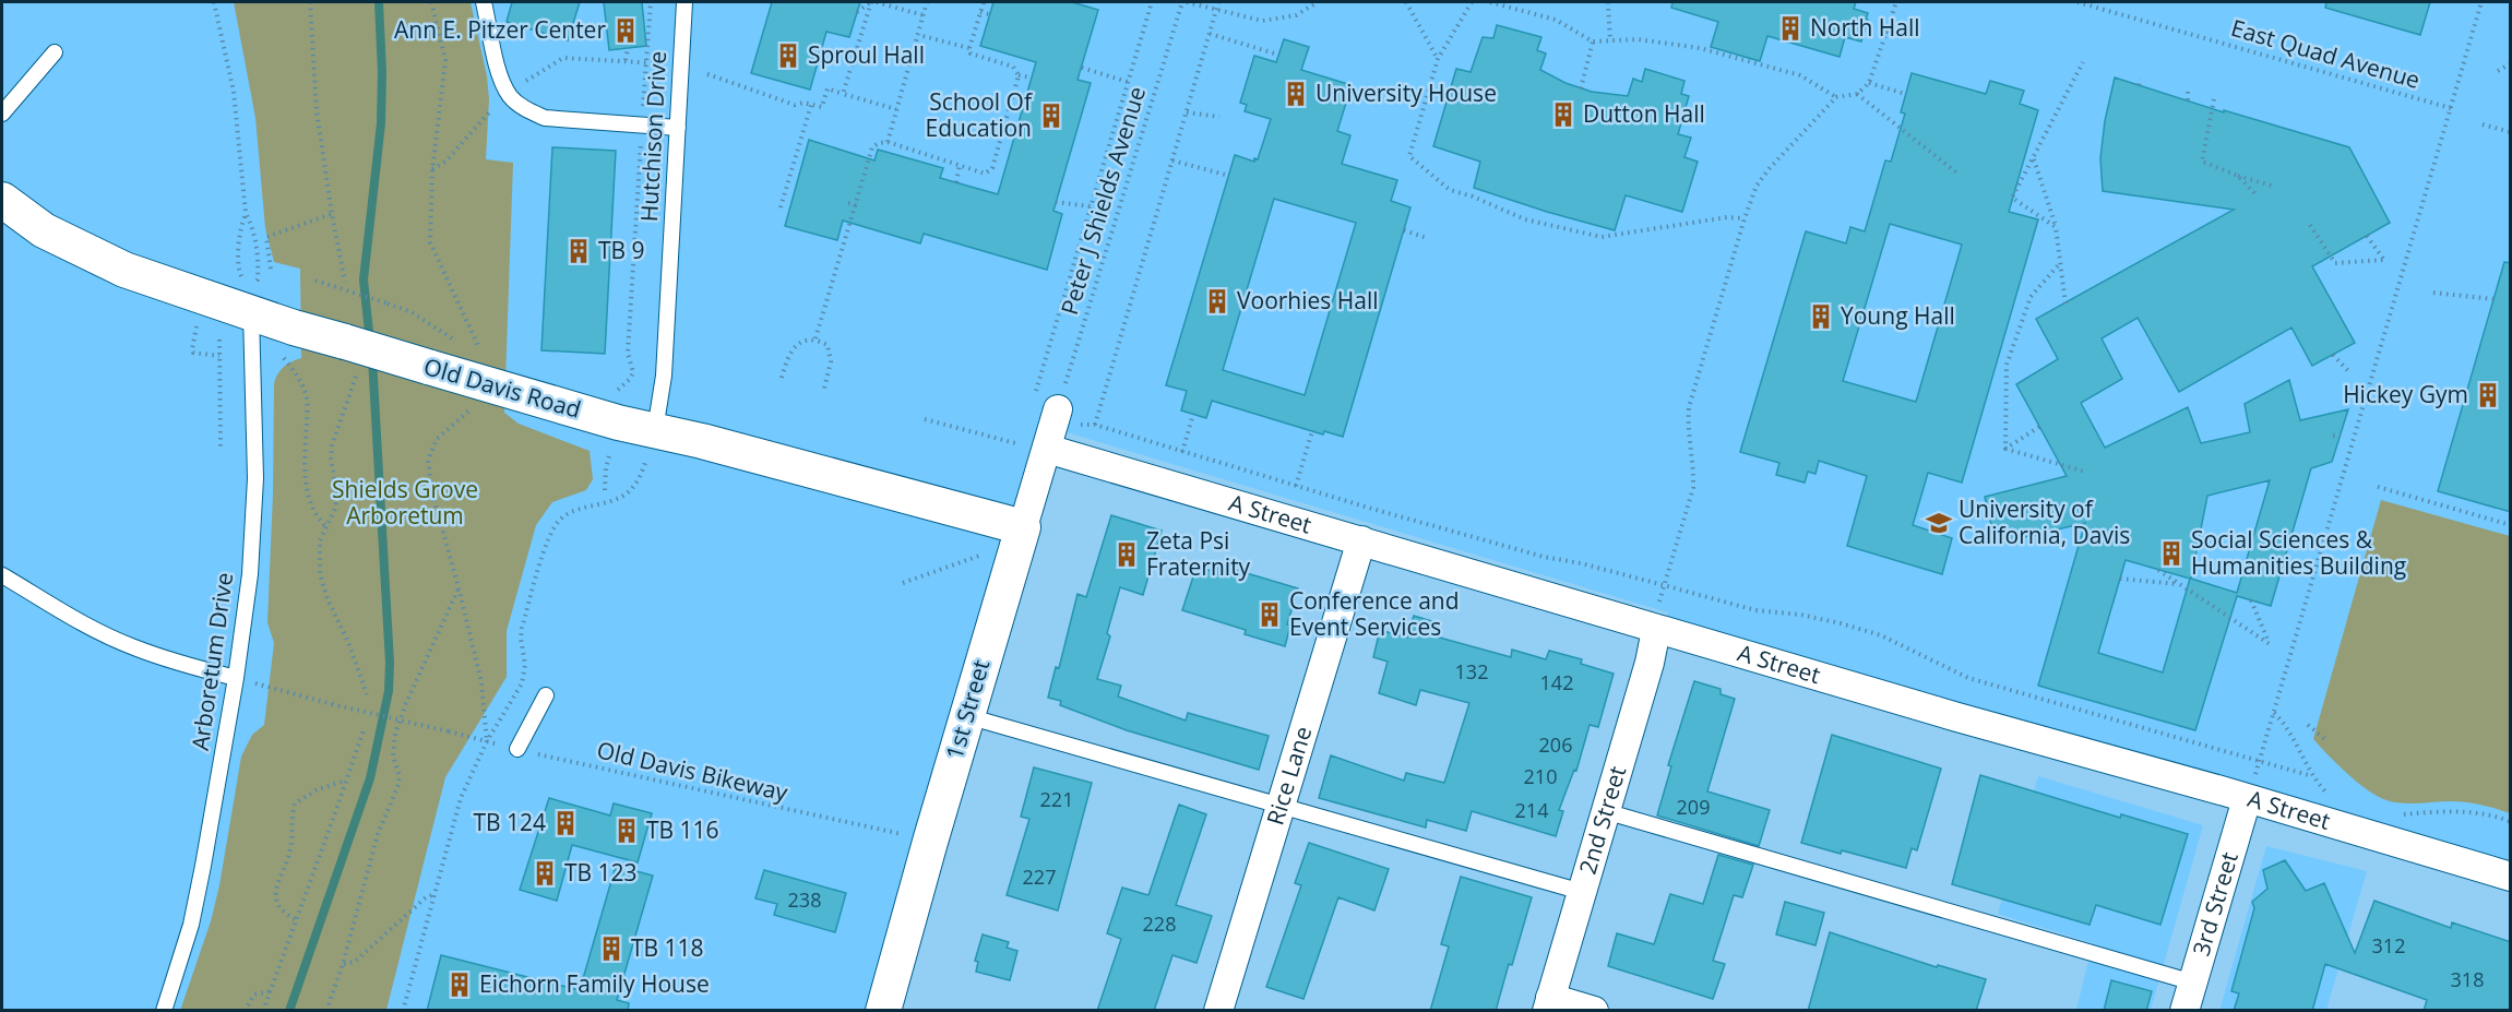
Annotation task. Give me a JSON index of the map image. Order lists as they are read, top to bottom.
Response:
{
  "streets": {
    "street": [
      "Old Davis Road",
      "A Street",
      "1st Street",
      "Rice Lane",
      "2nd Street",
      "3rd Street"
    ],
    "lane": ["Hutchison Drive", "Arboretum Drive"],
    "path": ["East Quad Avenue", "Peter J Shields Avenue", "Old Davis Bikeway"]
  },
  "crossings": [
    ["Hutchison Drive", "Old Davis Road"],
    ["Peter J Shields Avenue", "1st Street"],
    ["Old Davis Road", "Arboretum Drive"],
    ["Old Davis Road", "1st Street"],
    ["A Street", "1st Street"],
    ["A Street", "Rice Lane"],
    ["A Street", "2nd Street"],
    ["A Street", "3rd Street"],
    ["Arboretum Drive", "Old Davis Bikeway"],
    ["1st Street", "Old Davis Bikeway"]
  ],
  "parks": ["Shields Grove Arboretum"],
  "places": {
    "building": [
      "North Hall",
      "Ann E. Pitzer Center",
      "Sproul Hall",
      "University House",
      "Dutton Hall",
      "School Of Education",
      "TB 9",
      "Voorhies Hall",
      "Young Hall",
      "Hickey Gym",
      "Social Sciences & Humanities Building",
      "Zeta Psi Fraternity",
      "Conference and Event Services",
      "TB 124",
      "TB 116",
      "TB 123",
      "TB 118",
      "Eichorn Family House"
    ],
    "school or university": ["University of California, Davis"]
  },
  "house_numbers": [
    "132",
    "142",
    "206",
    "210",
    "221",
    "209",
    "214",
    "227",
    "238",
    "228",
    "312",
    "318"
  ]
}
